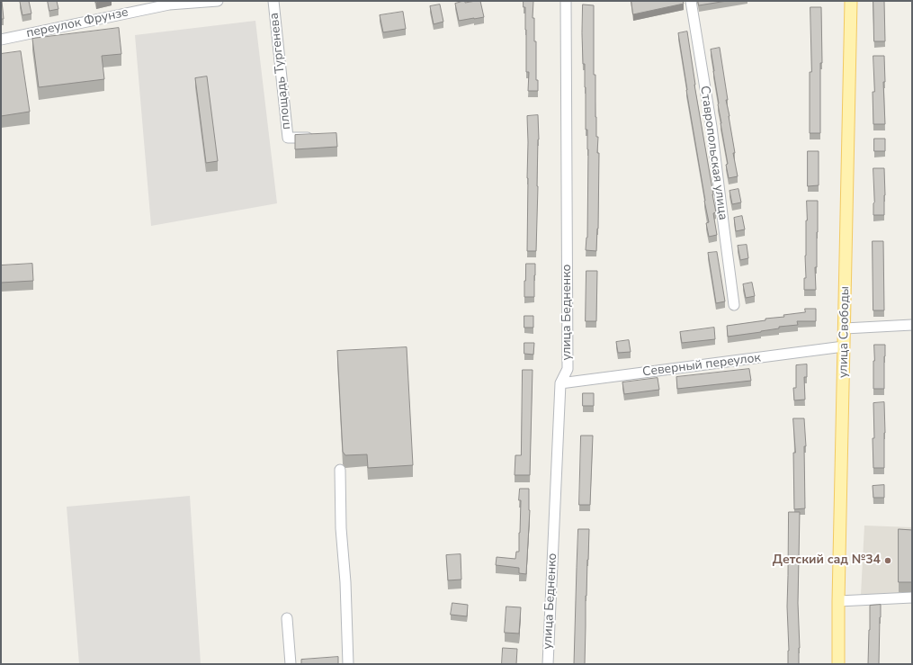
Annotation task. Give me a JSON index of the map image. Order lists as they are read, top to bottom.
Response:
{
  "streets": {
    "main road": ["улица Свободы"],
    "street": [
      "переулок Фрунзе",
      "площадь Тургенева",
      "Ставропольская улица",
      "улица Бедненко",
      "Северный переулок"
    ]
  },
  "crossings": [
    ["улица Бедненко", "Северный переулок"],
    ["улица Свободы", "Северный переулок"]
  ],
  "places": ["Детский сад №34"]
}
